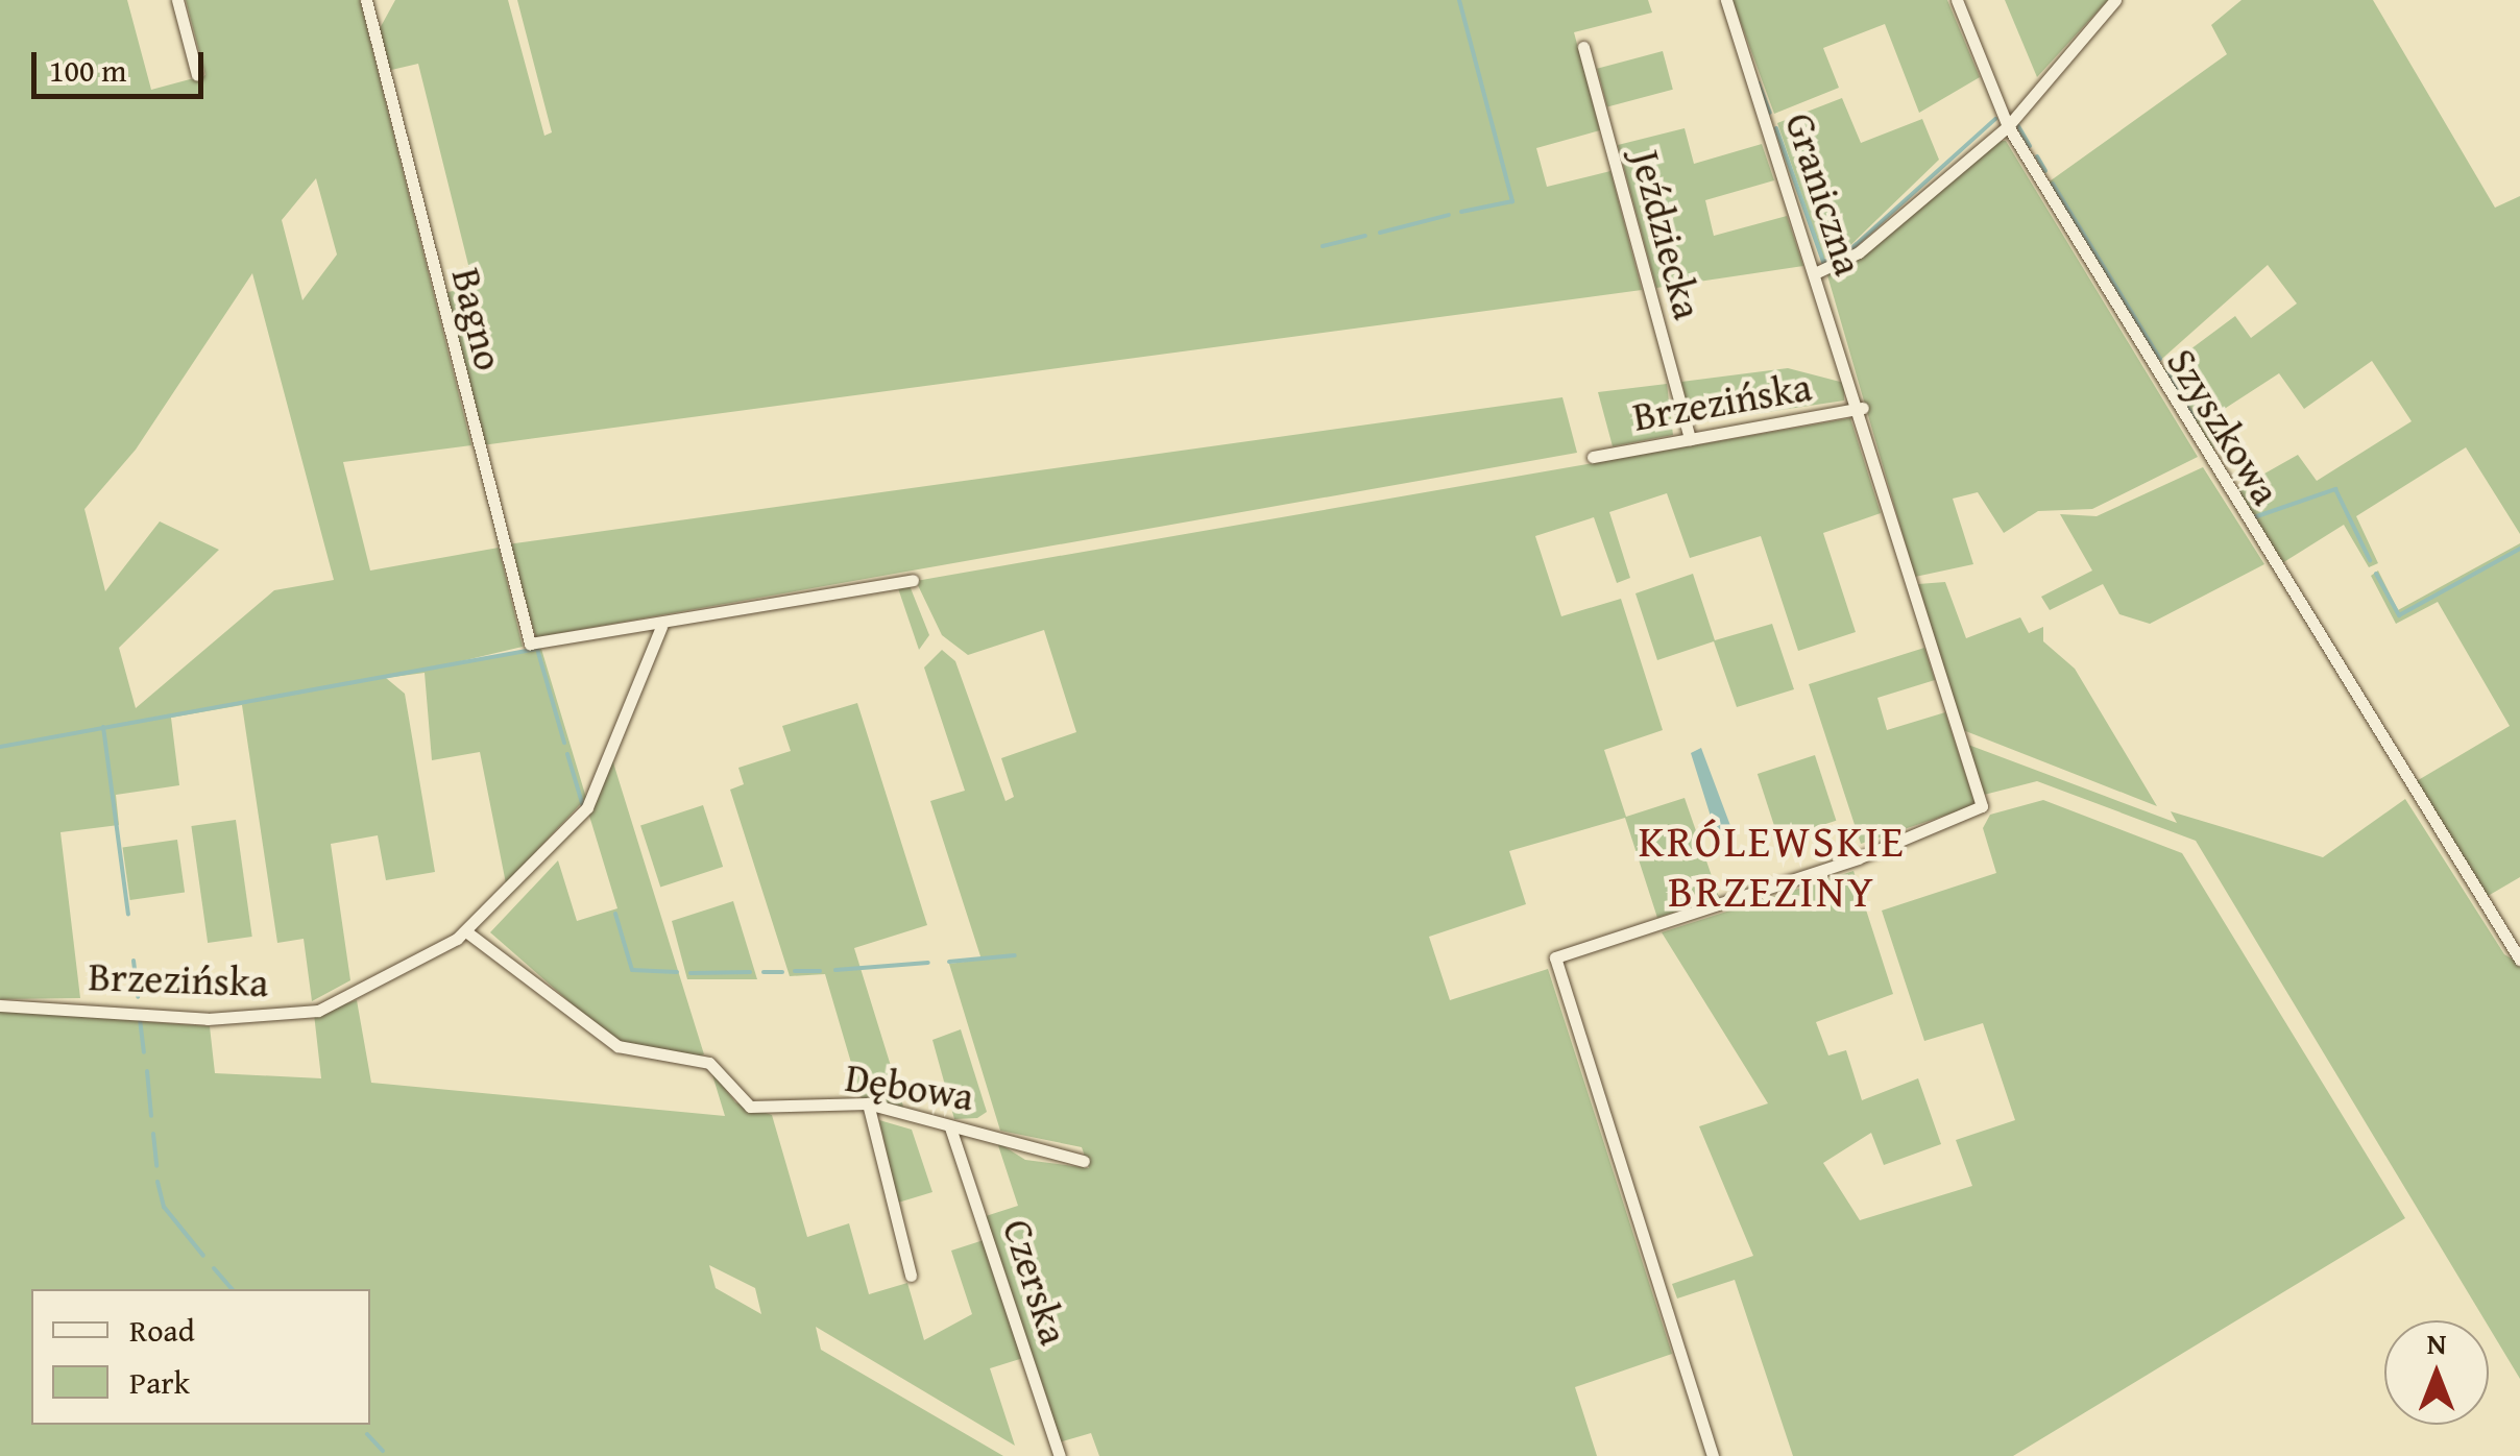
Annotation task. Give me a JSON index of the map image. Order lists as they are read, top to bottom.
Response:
{
  "streets": {
    "street": [
      "Graniczna",
      "Jeździecka",
      "Bagno",
      "Brzezińska",
      "Szyszkowa",
      "Dębowa",
      "Czerska"
    ]
  },
  "crossings": [
    ["Graniczna", "Brzezińska"],
    ["Jeździecka", "Brzezińska"],
    ["Bagno", "Brzezińska"],
    ["Brzezińska", "Dębowa"],
    ["Dębowa", "Czerska"]
  ],
  "districts": ["KRÓLEWSKIE BRZEZINY"],
  "legend": ["Road", "Park"],
  "scale_bar": "100 m",
  "north": "top"
}
